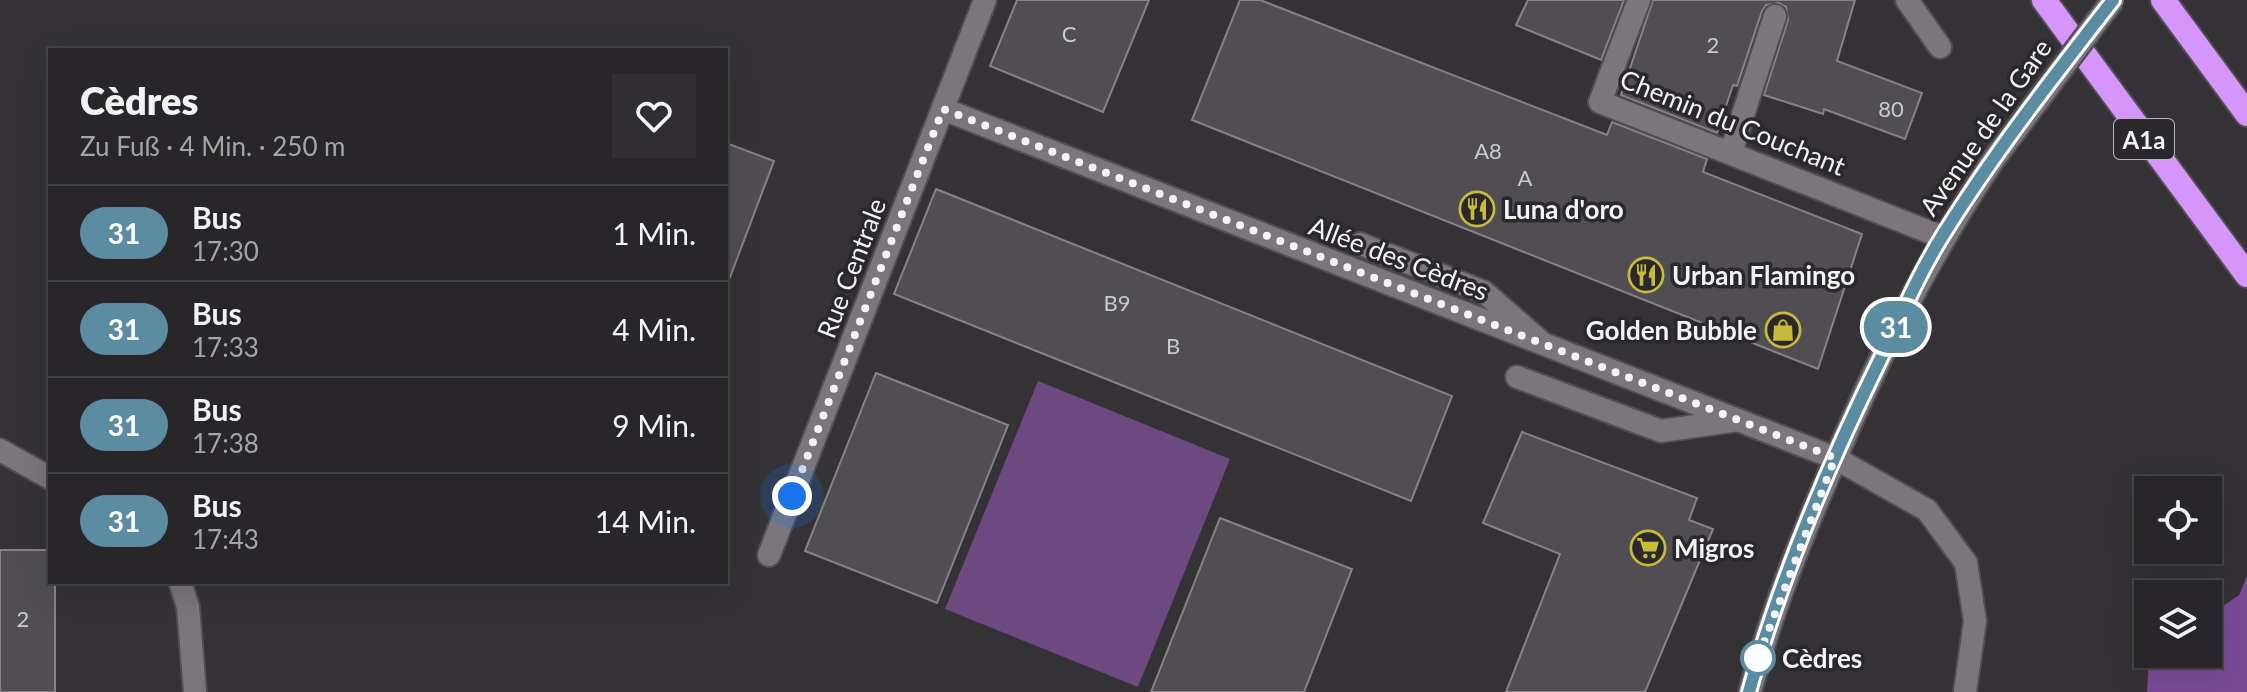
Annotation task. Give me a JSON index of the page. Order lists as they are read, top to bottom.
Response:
{
  "streets": {
    "highway": ["A1a"],
    "street": [
      "Chemin du Couchant",
      "Avenue de la Gare",
      "Allée des Cèdres",
      "Rue Centrale"
    ]
  },
  "crossings": [
    ["Chemin du Couchant", "Avenue de la Gare"],
    ["Avenue de la Gare", "Allée des Cèdres"],
    ["Allée des Cèdres", "Rue Centrale"]
  ],
  "places": {
    "restaurant": ["Luna d'oro", "Urban Flamingo"],
    "shop": ["Golden Bubble"],
    "supermarket": ["Migros"],
    "other": ["Cèdres"]
  },
  "lines": ["bus line 31"],
  "house_numbers": [
    "C",
    "2",
    "80",
    "A8",
    "A",
    "B9",
    "B",
    "2"
  ],
  "page": {
    "on_map": "31",
    "heading": ["Cèdres", "Zu Fuß · 4 Min. · 250 m"],
    "list": [
      {
        "mark": "31",
        "name": "Bus",
        "note": "17:30",
        "value": "1 Min."
      },
      {
        "mark": "31",
        "name": "Bus",
        "note": "17:33",
        "value": "4 Min."
      },
      {
        "mark": "31",
        "name": "Bus",
        "note": "17:38",
        "value": "9 Min."
      },
      {
        "mark": "31",
        "name": "Bus",
        "note": "17:43",
        "value": "14 Min."
      }
    ]
  }
}
